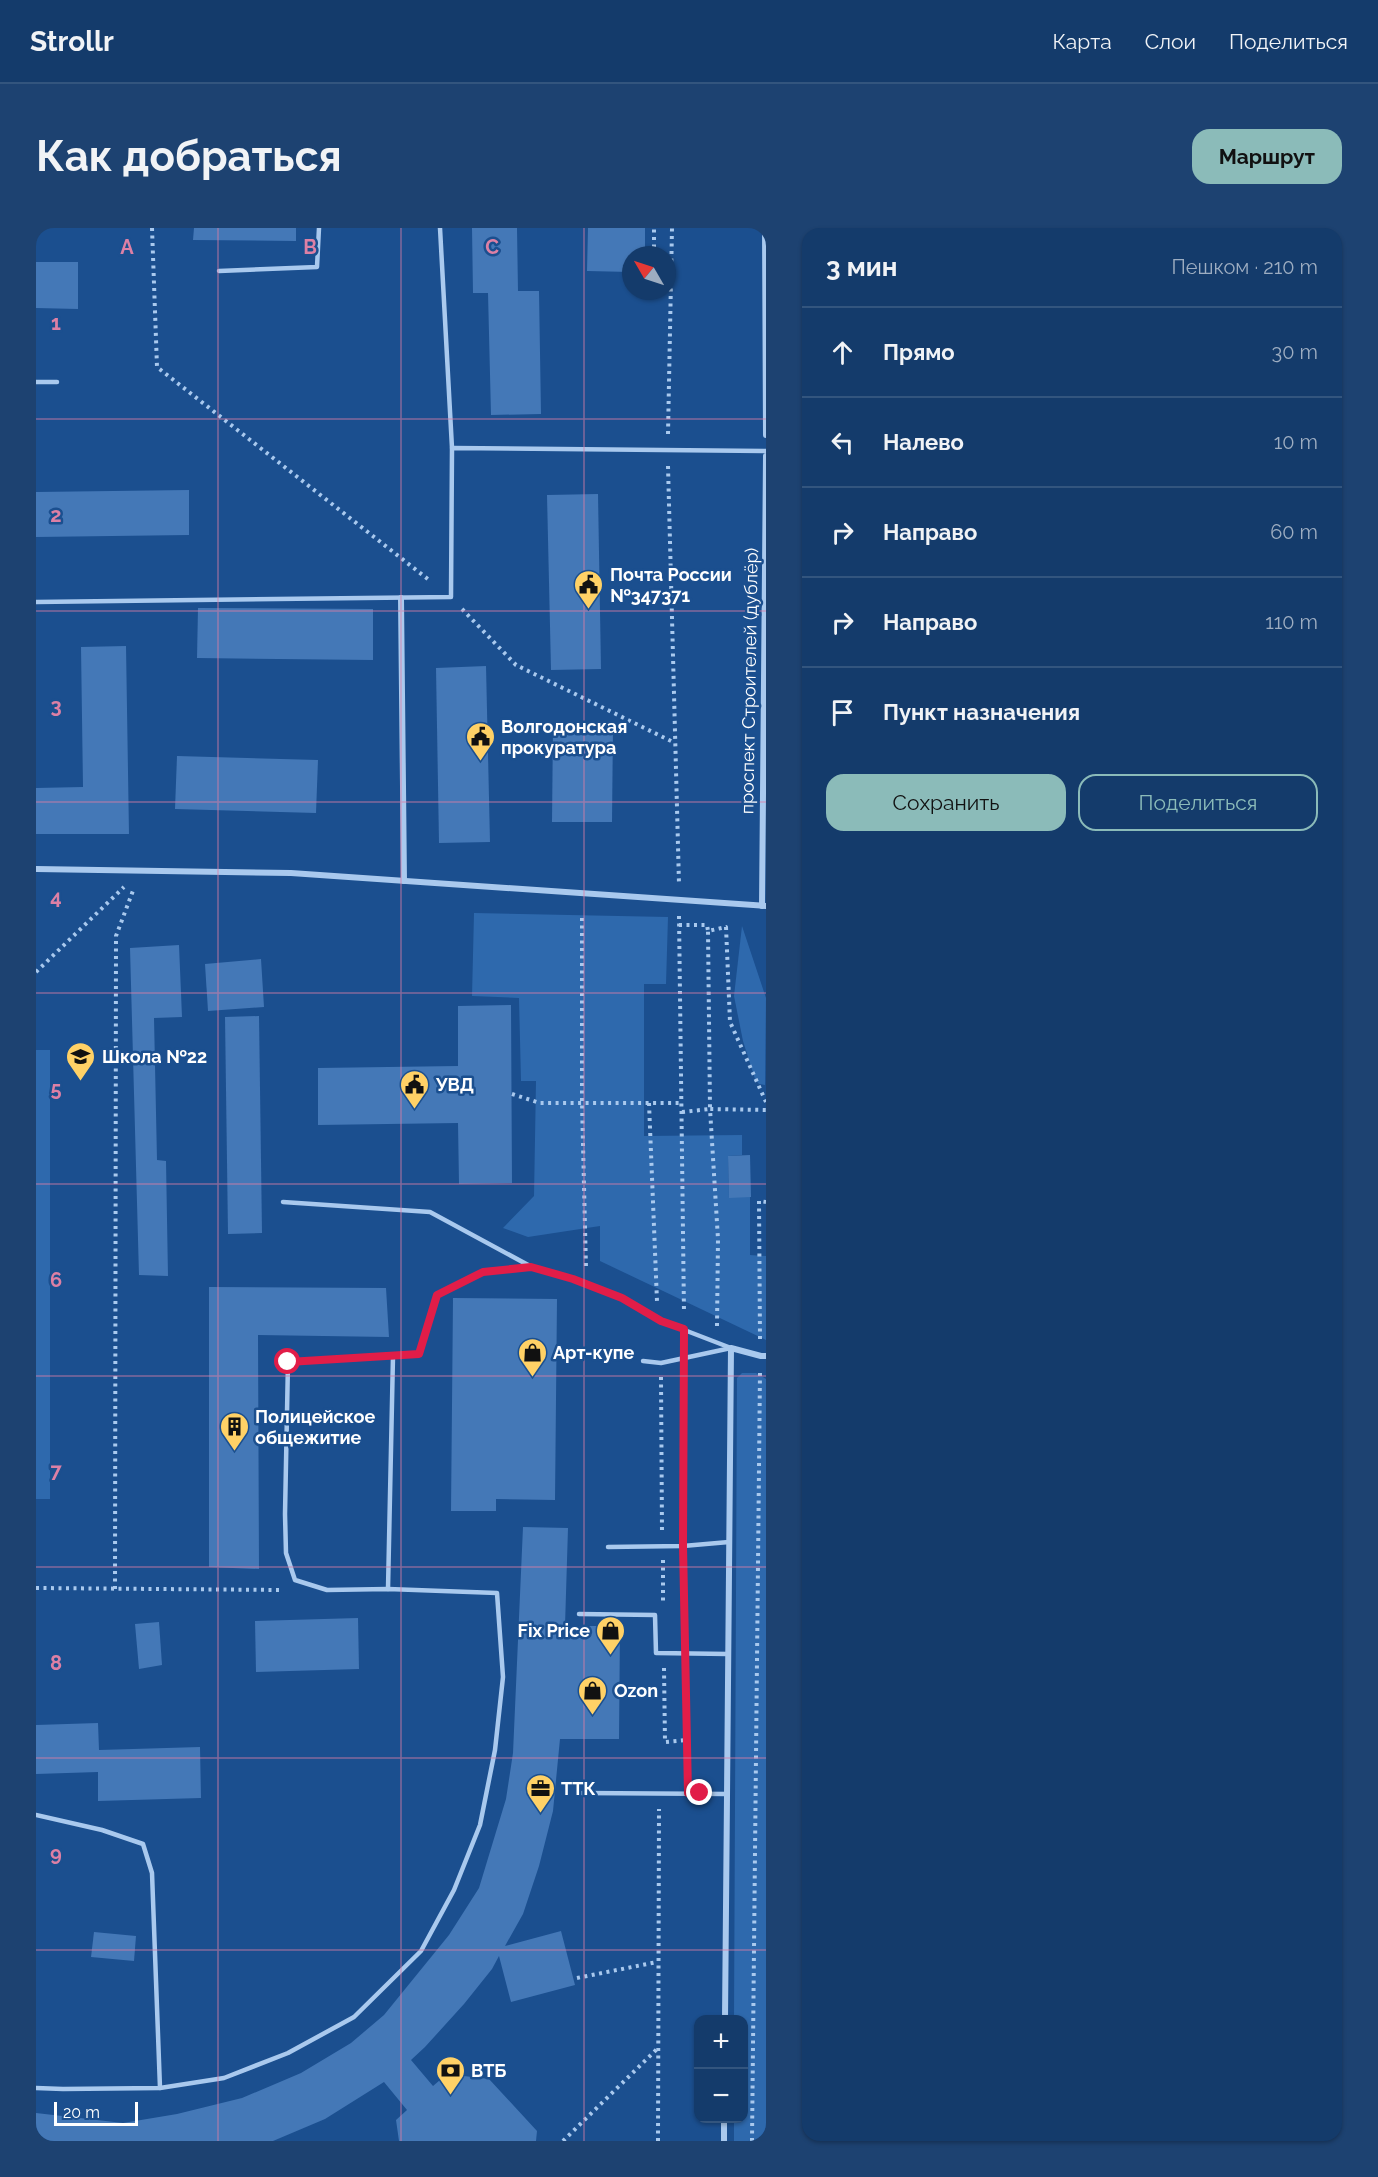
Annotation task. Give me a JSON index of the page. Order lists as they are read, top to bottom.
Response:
{
  "streets": {
    "street": ["проспект Строителей (дублёр)"]
  },
  "places": {
    "public building": ["Почта России №347371", "Волгодонская прокуратура", "УВД"],
    "school or university": ["Школа №22"],
    "shop": ["Арт-купе", "Fix Price", "Ozon"],
    "building": ["Полицейское общежитие"],
    "office": ["ТТК"],
    "bank": ["ВТБ"]
  },
  "scale_bar": "20 m",
  "north": "top left",
  "page": {
    "header": "Strollr",
    "nav": ["Карта", "Слои", "Поделиться"],
    "buttons": [
      "Маршрут",
      ["Сохранить", "Поделиться"]
    ],
    "title": "Как добраться",
    "heading": ["3 мин", "Пешком · 210 m"],
    "list": [
      ["Прямо", "30 m"],
      ["Налево", "10 m"],
      ["Направо", "60 m"],
      ["Направо", "110 m"],
      "Пункт назначения"
    ],
    "map_buttons": ["+", "−"],
    "scale": "20 m"
  },
  "grid": {
    "columns": ["A", "B", "C"],
    "rows": [
      "1",
      "2",
      "3",
      "4",
      "5",
      "6",
      "7",
      "8",
      "9"
    ]
  }
}
